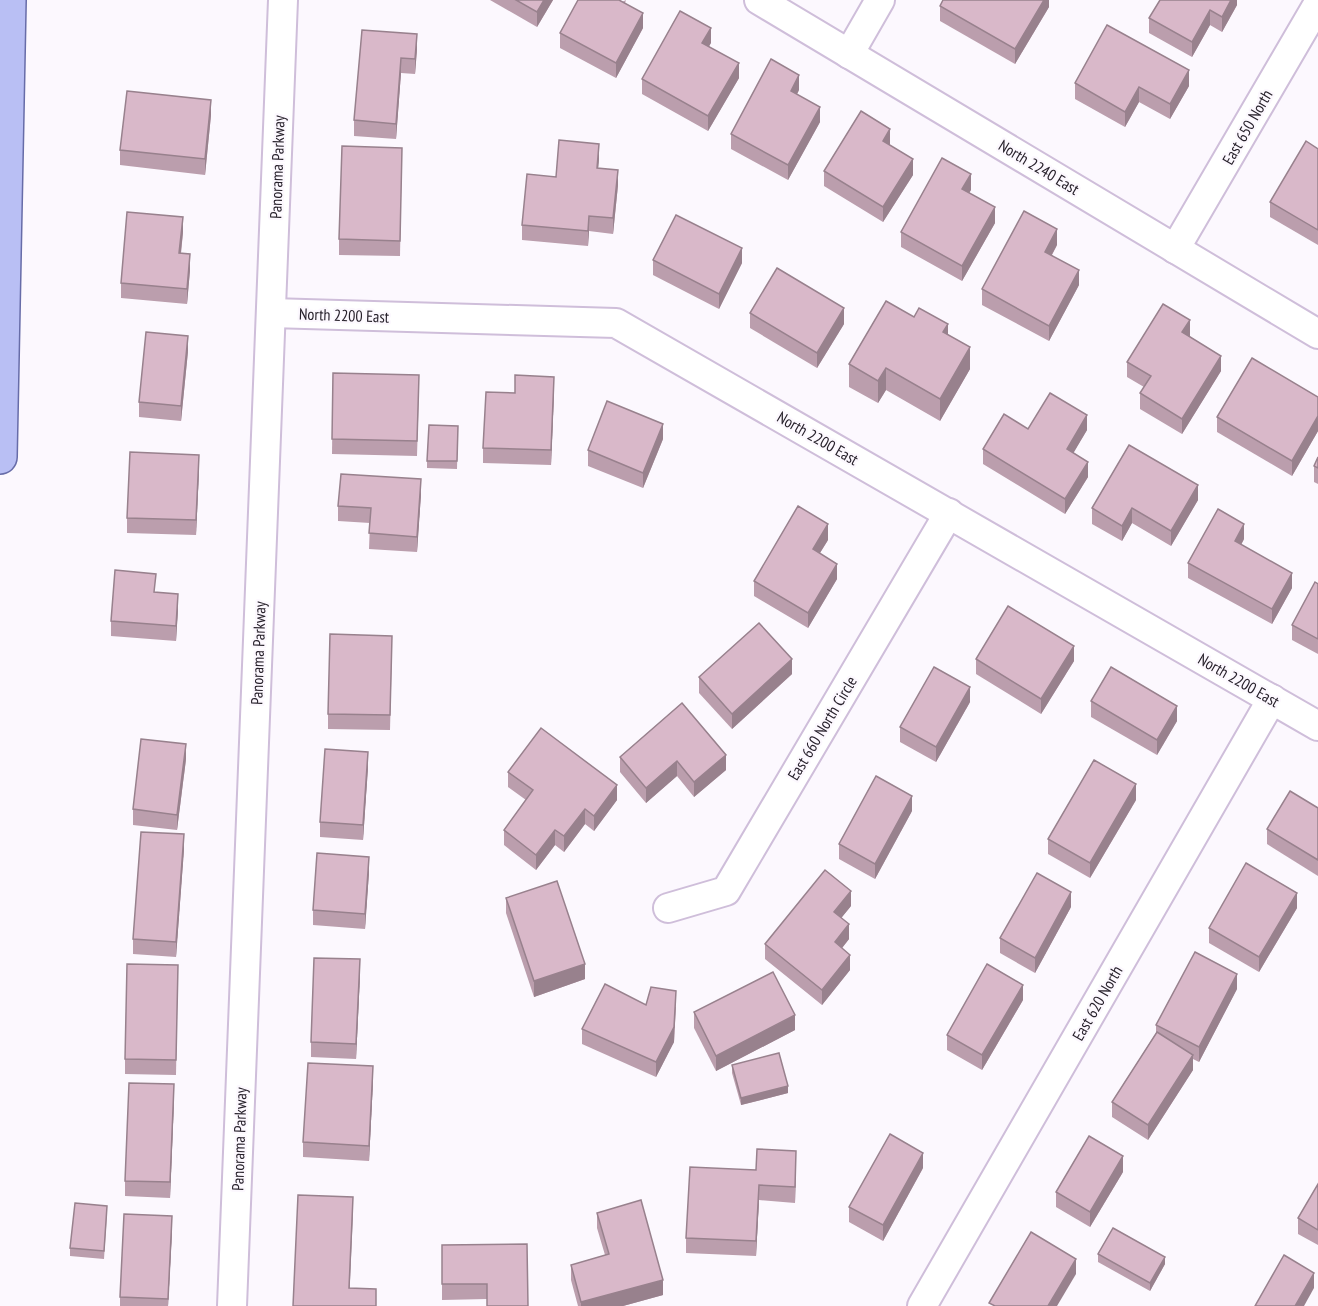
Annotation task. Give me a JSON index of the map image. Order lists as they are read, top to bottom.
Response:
{
  "streets": {
    "street": [
      "East 650 North",
      "Panorama Parkway",
      "North 2240 East",
      "North 2200 East",
      "East 660 North Circle",
      "East 620 North"
    ]
  },
  "crossings": [
    ["East 650 North", "North 2240 East"],
    ["Panorama Parkway", "North 2200 East"],
    ["North 2200 East", "East 660 North Circle"],
    ["North 2200 East", "East 620 North"]
  ]
}
